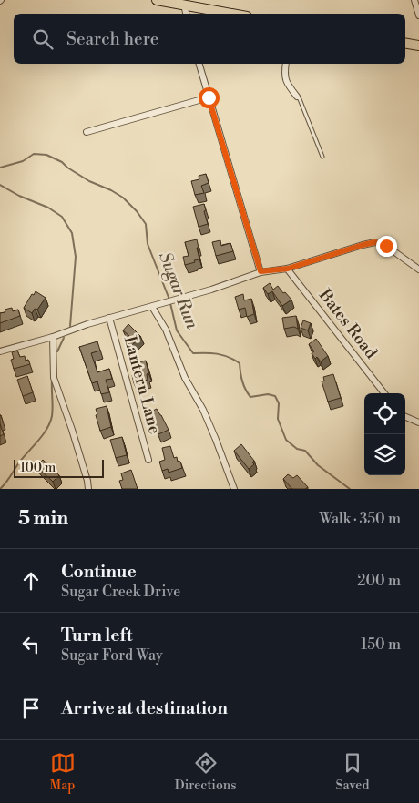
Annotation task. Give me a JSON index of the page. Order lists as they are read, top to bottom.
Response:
{
  "streets": {
    "street": ["Bates Road", "Lantern Lane"]
  },
  "water": ["Sugar Run"],
  "scale_bar": "100 m",
  "page": {
    "search": "Search here",
    "scale": "100 m",
    "heading": ["5 min", "Walk · 350 m"],
    "list": [
      ["Continue", "Sugar Creek Drive", "200 m"],
      ["Turn left", "Sugar Ford Way", "150 m"],
      "Arrive at destination"
    ],
    "nav": ["Map", "Directions", "Saved"]
  }
}
